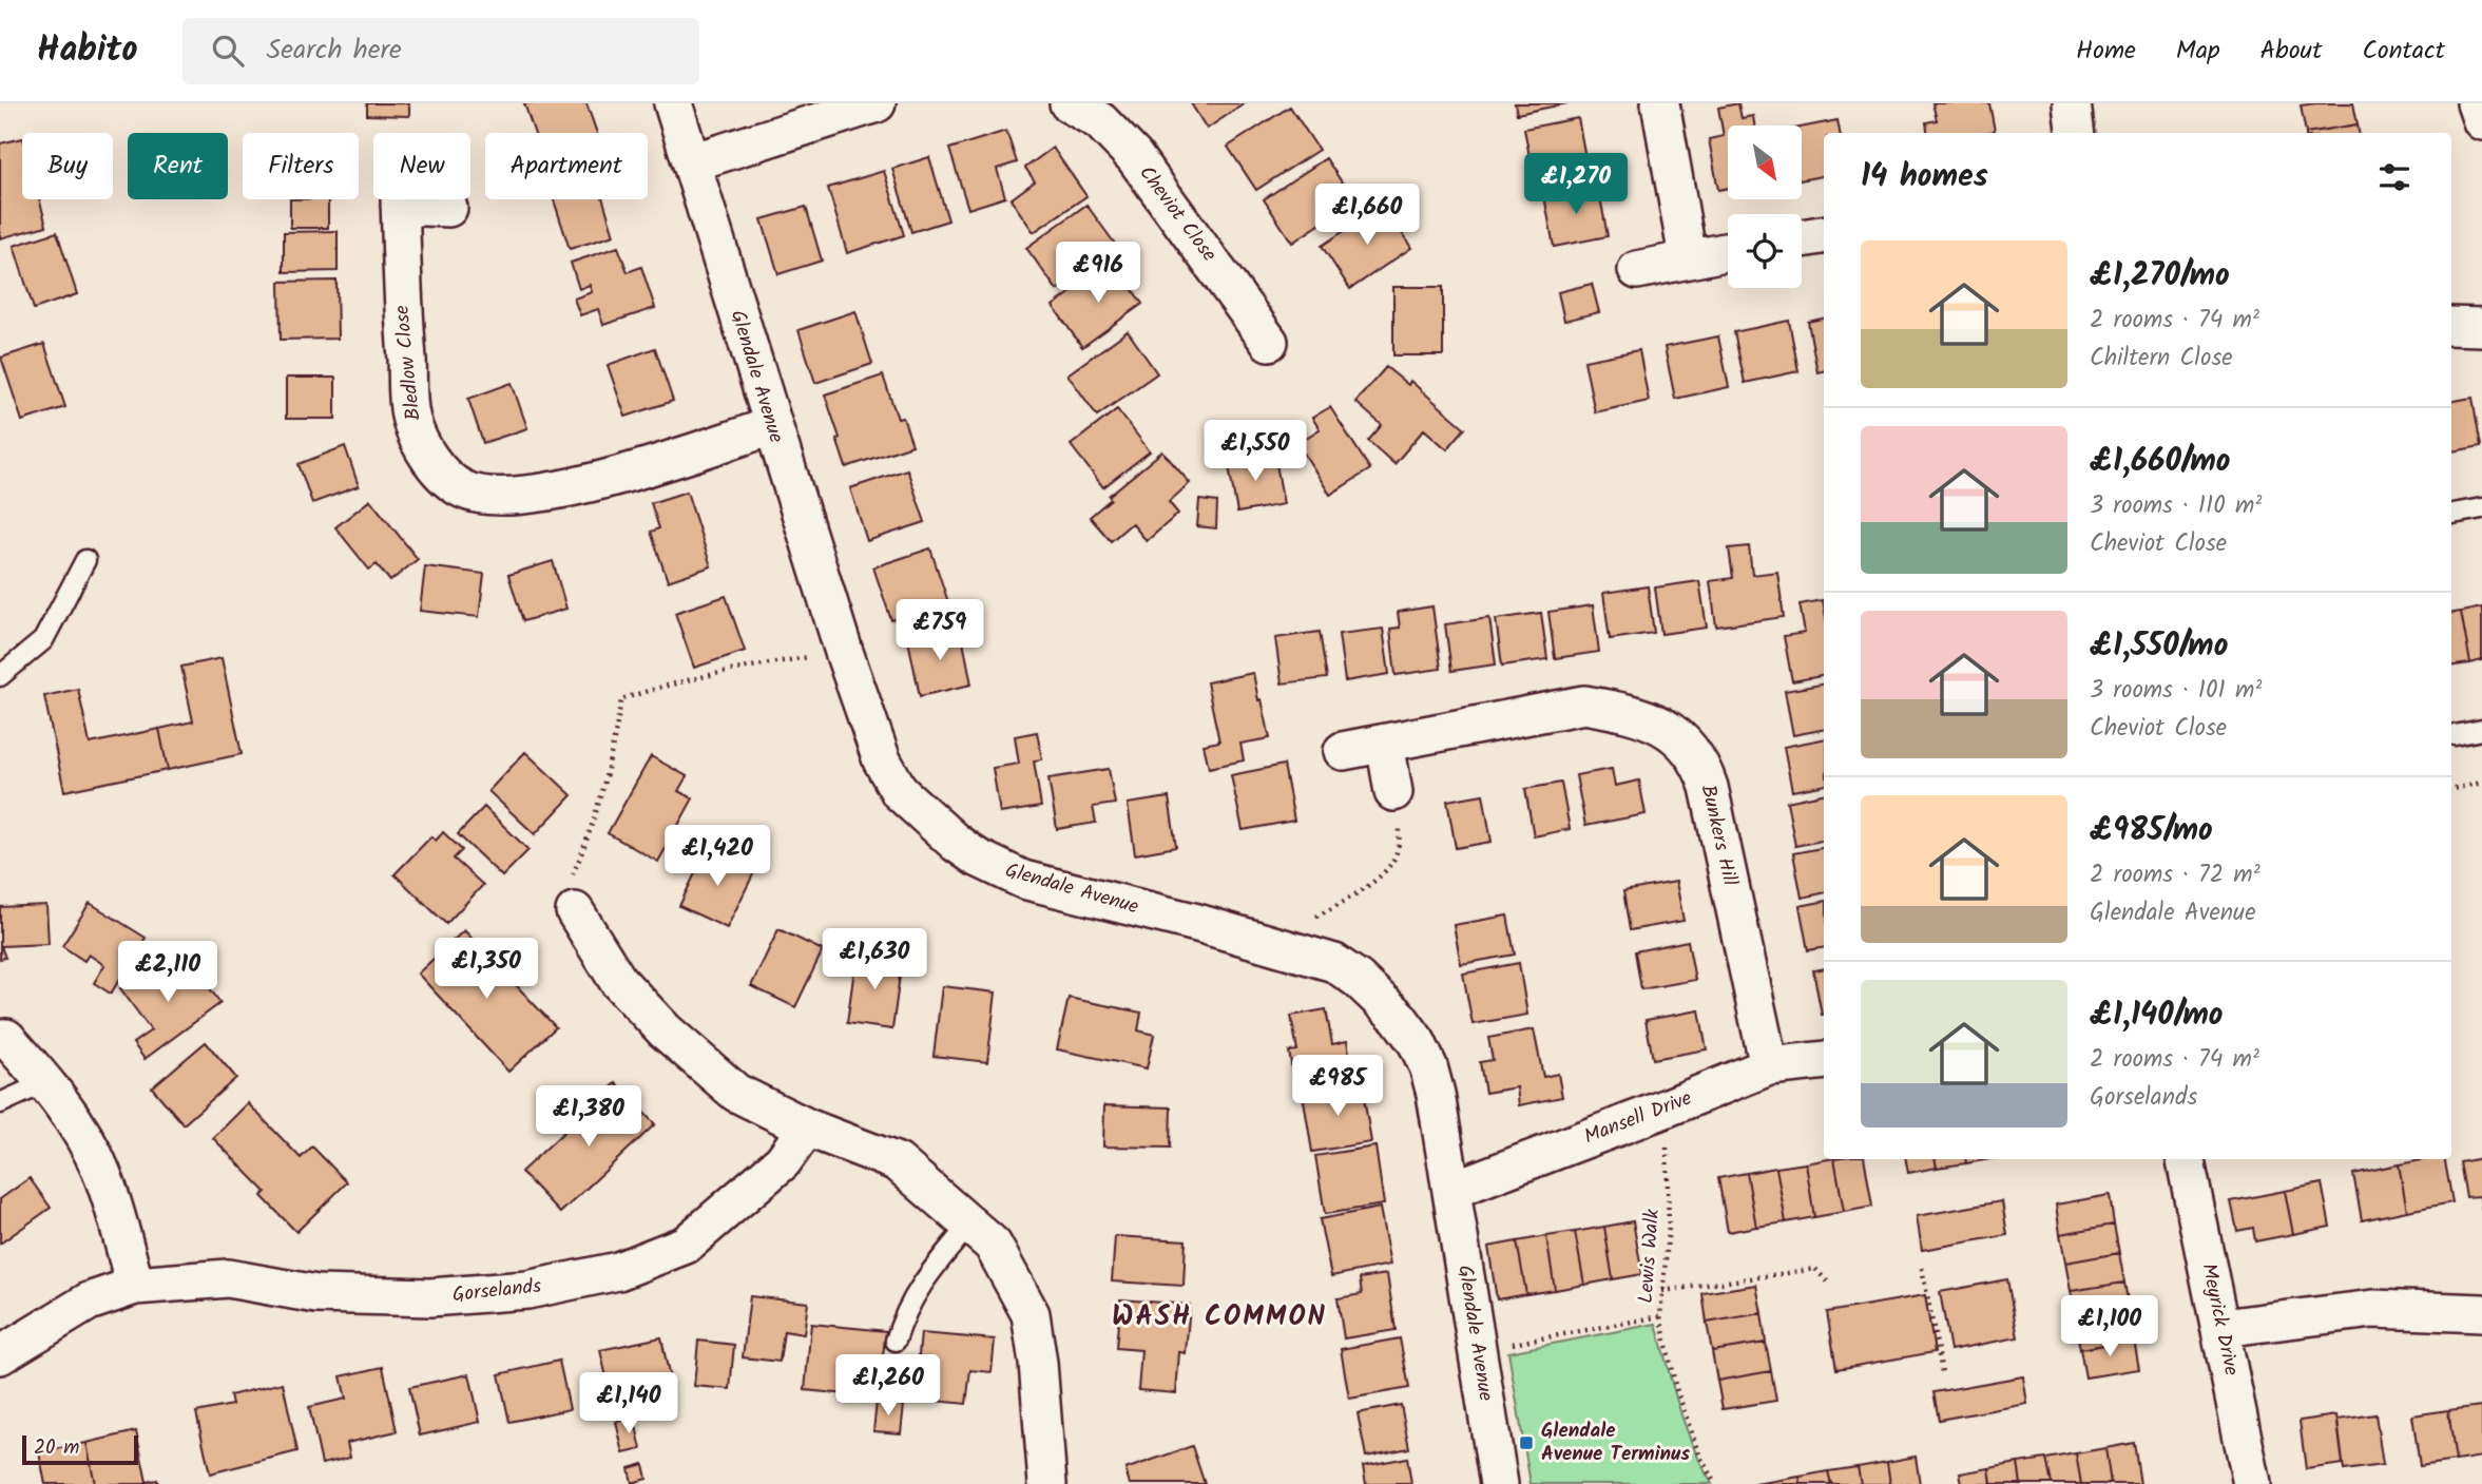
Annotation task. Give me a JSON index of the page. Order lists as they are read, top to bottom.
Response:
{
  "streets": {
    "street": [
      "Cheviot Close",
      "Bledlow Close",
      "Glendale Avenue",
      "Bunkers Hill",
      "Mansell Drive",
      "Gorselands",
      "Meyrick Drive"
    ],
    "path": ["Lewis Walk"]
  },
  "crossings": [
    ["Bledlow Close", "Glendale Avenue"],
    ["Glendale Avenue", "Mansell Drive"],
    ["Bunkers Hill", "Mansell Drive"],
    ["Mansell Drive", "Lewis Walk"]
  ],
  "districts": ["WASH COMMON"],
  "places": {
    "transit": ["Glendale Avenue Terminus"]
  },
  "scale_bar": "20 m",
  "north": "bottom right",
  "page": {
    "header": "Habito",
    "search": "Search here",
    "nav": [
      "Home",
      "Map",
      "About",
      "Contact"
    ],
    "chip": [
      "Buy",
      "Rent",
      "Filters",
      "New",
      "Apartment"
    ],
    "heading": "14 homes",
    "price": [
      "£1,270",
      "£1,660",
      "£916",
      "£1,550",
      "£759",
      "£1,420",
      "£1,630",
      "£1,350",
      "£2,110",
      "£985",
      "£1,380",
      "£1,100",
      "£1,260",
      "£1,140"
    ],
    "list": [
      {
        "name": "£1,270/mo",
        "note": "2 rooms · 74 m² · Chiltern Close"
      },
      {
        "name": "£1,660/mo",
        "note": "3 rooms · 110 m² · Cheviot Close"
      },
      {
        "name": "£1,550/mo",
        "note": "3 rooms · 101 m² · Cheviot Close"
      },
      {
        "name": "£985/mo",
        "note": "2 rooms · 72 m² · Glendale Avenue"
      },
      {
        "name": "£1,140/mo",
        "note": "2 rooms · 74 m² · Gorselands"
      }
    ],
    "scale": "20 m"
  }
}
